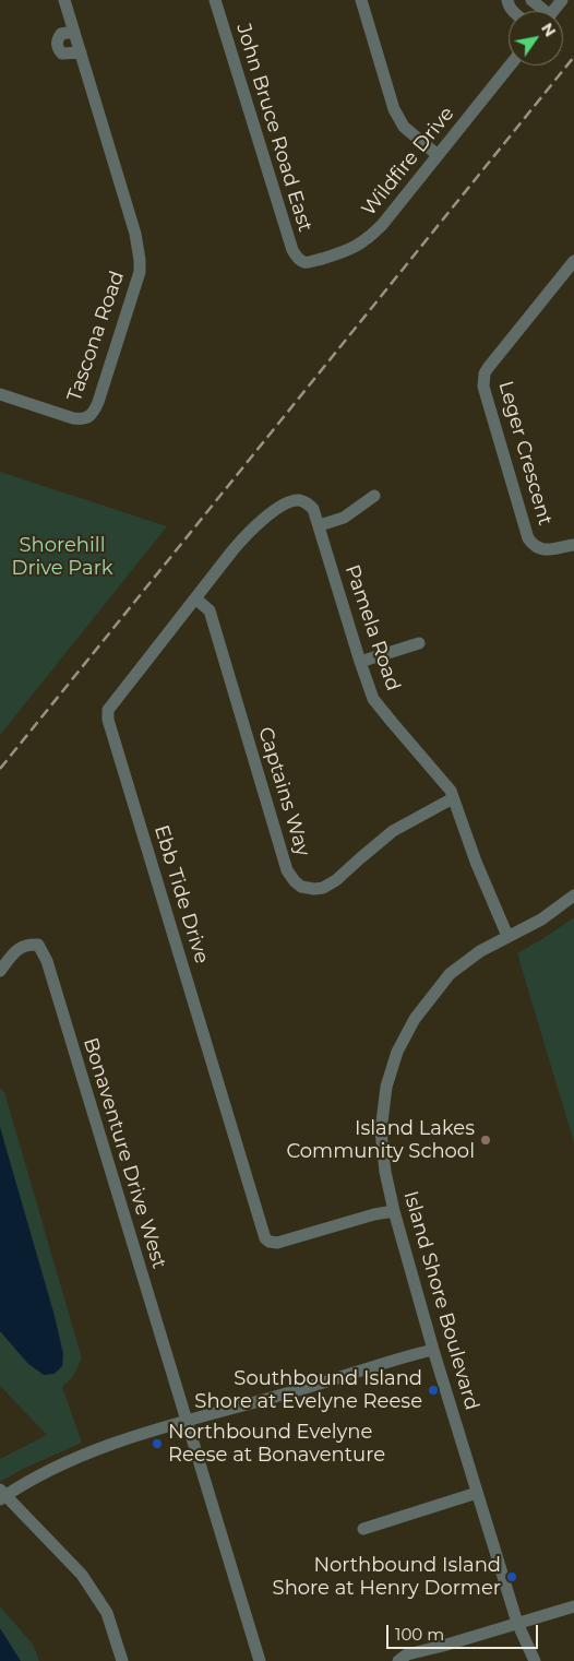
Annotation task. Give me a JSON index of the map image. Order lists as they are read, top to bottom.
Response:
{
  "streets": {
    "street": [
      "John Bruce Road East",
      "Wildfire Drive",
      "Tascona Road",
      "Leger Crescent",
      "Pamela Road",
      "Captains Way",
      "Ebb Tide Drive",
      "Bonaventure Drive West",
      "Island Shore Boulevard"
    ]
  },
  "crossings": [
    ["John Bruce Road East", "Wildfire Drive"],
    ["Pamela Road", "Captains Way"],
    ["Pamela Road", "Ebb Tide Drive"],
    ["Pamela Road", "Island Shore Boulevard"],
    ["Captains Way", "Ebb Tide Drive"],
    ["Ebb Tide Drive", "Island Shore Boulevard"]
  ],
  "parks": ["Shorehill Drive Park"],
  "places": [
    "Island Lakes Community School",
    "Southbound Island Shore at Evelyne Reese",
    "Northbound Evelyne Reese at Bonaventure",
    "Northbound Island Shore at Henry Dormer"
  ],
  "scale_bar": "100 m",
  "north": "top right"
}
